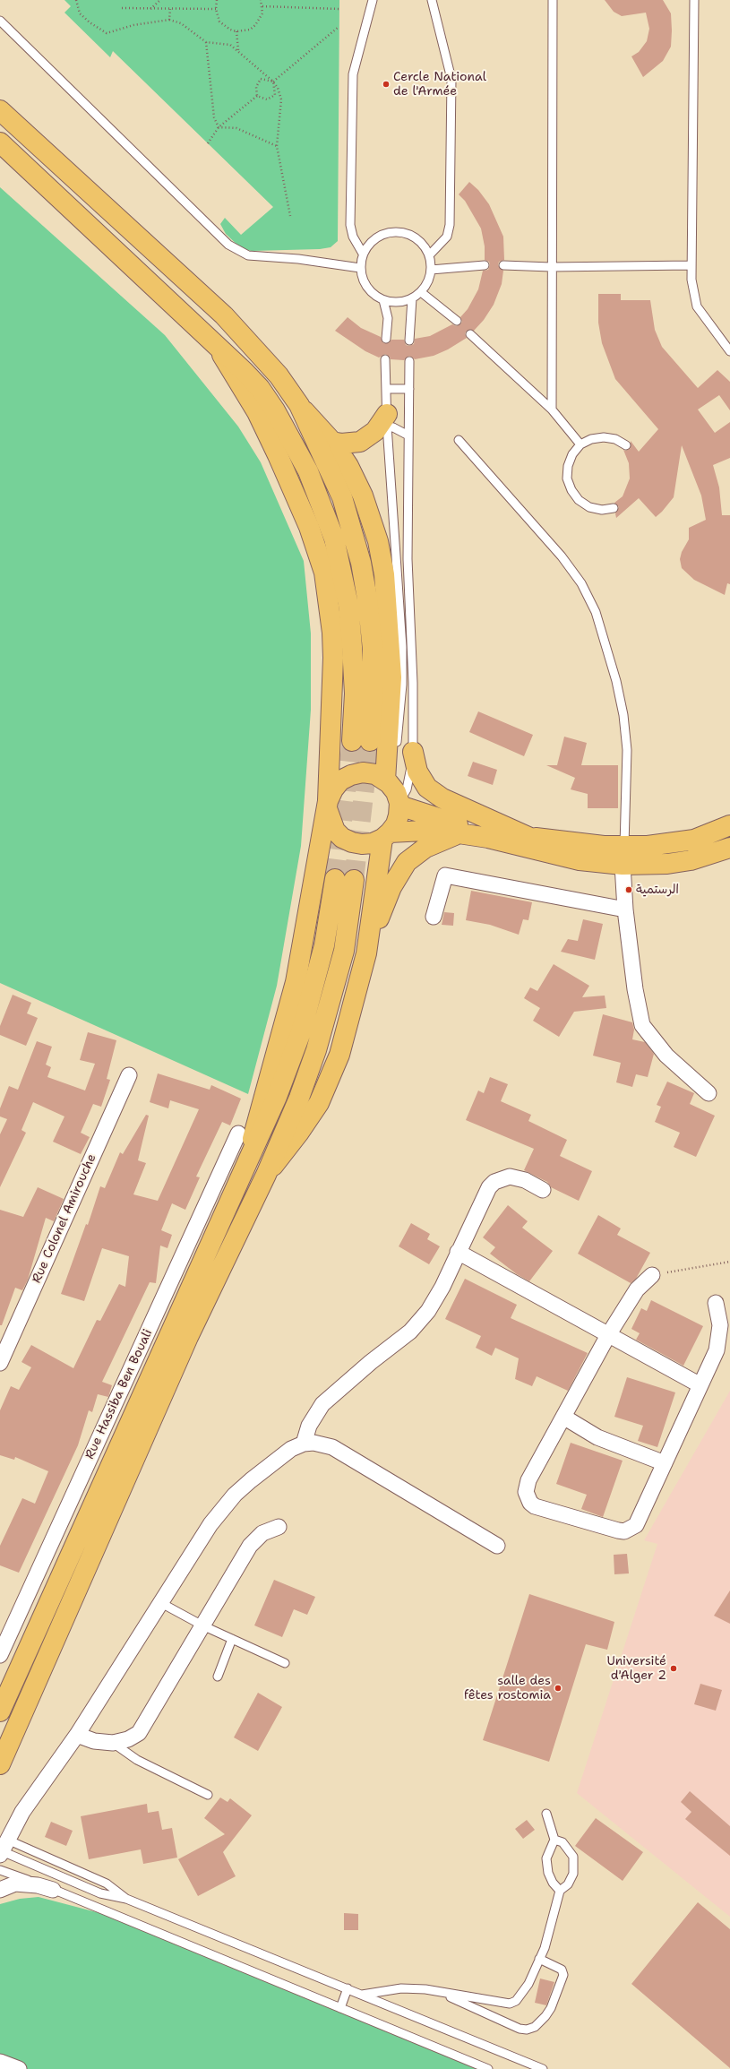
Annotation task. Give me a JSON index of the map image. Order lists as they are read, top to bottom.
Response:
{
  "streets": {
    "street": ["Rue Colonel Amirouche", "Rue Hassiba Ben Bouali"]
  },
  "places": [
    "Cercle National de l'Armée",
    "الرستمية",
    "Université d'Alger 2",
    "salle des fêtes rostomia"
  ]
}
